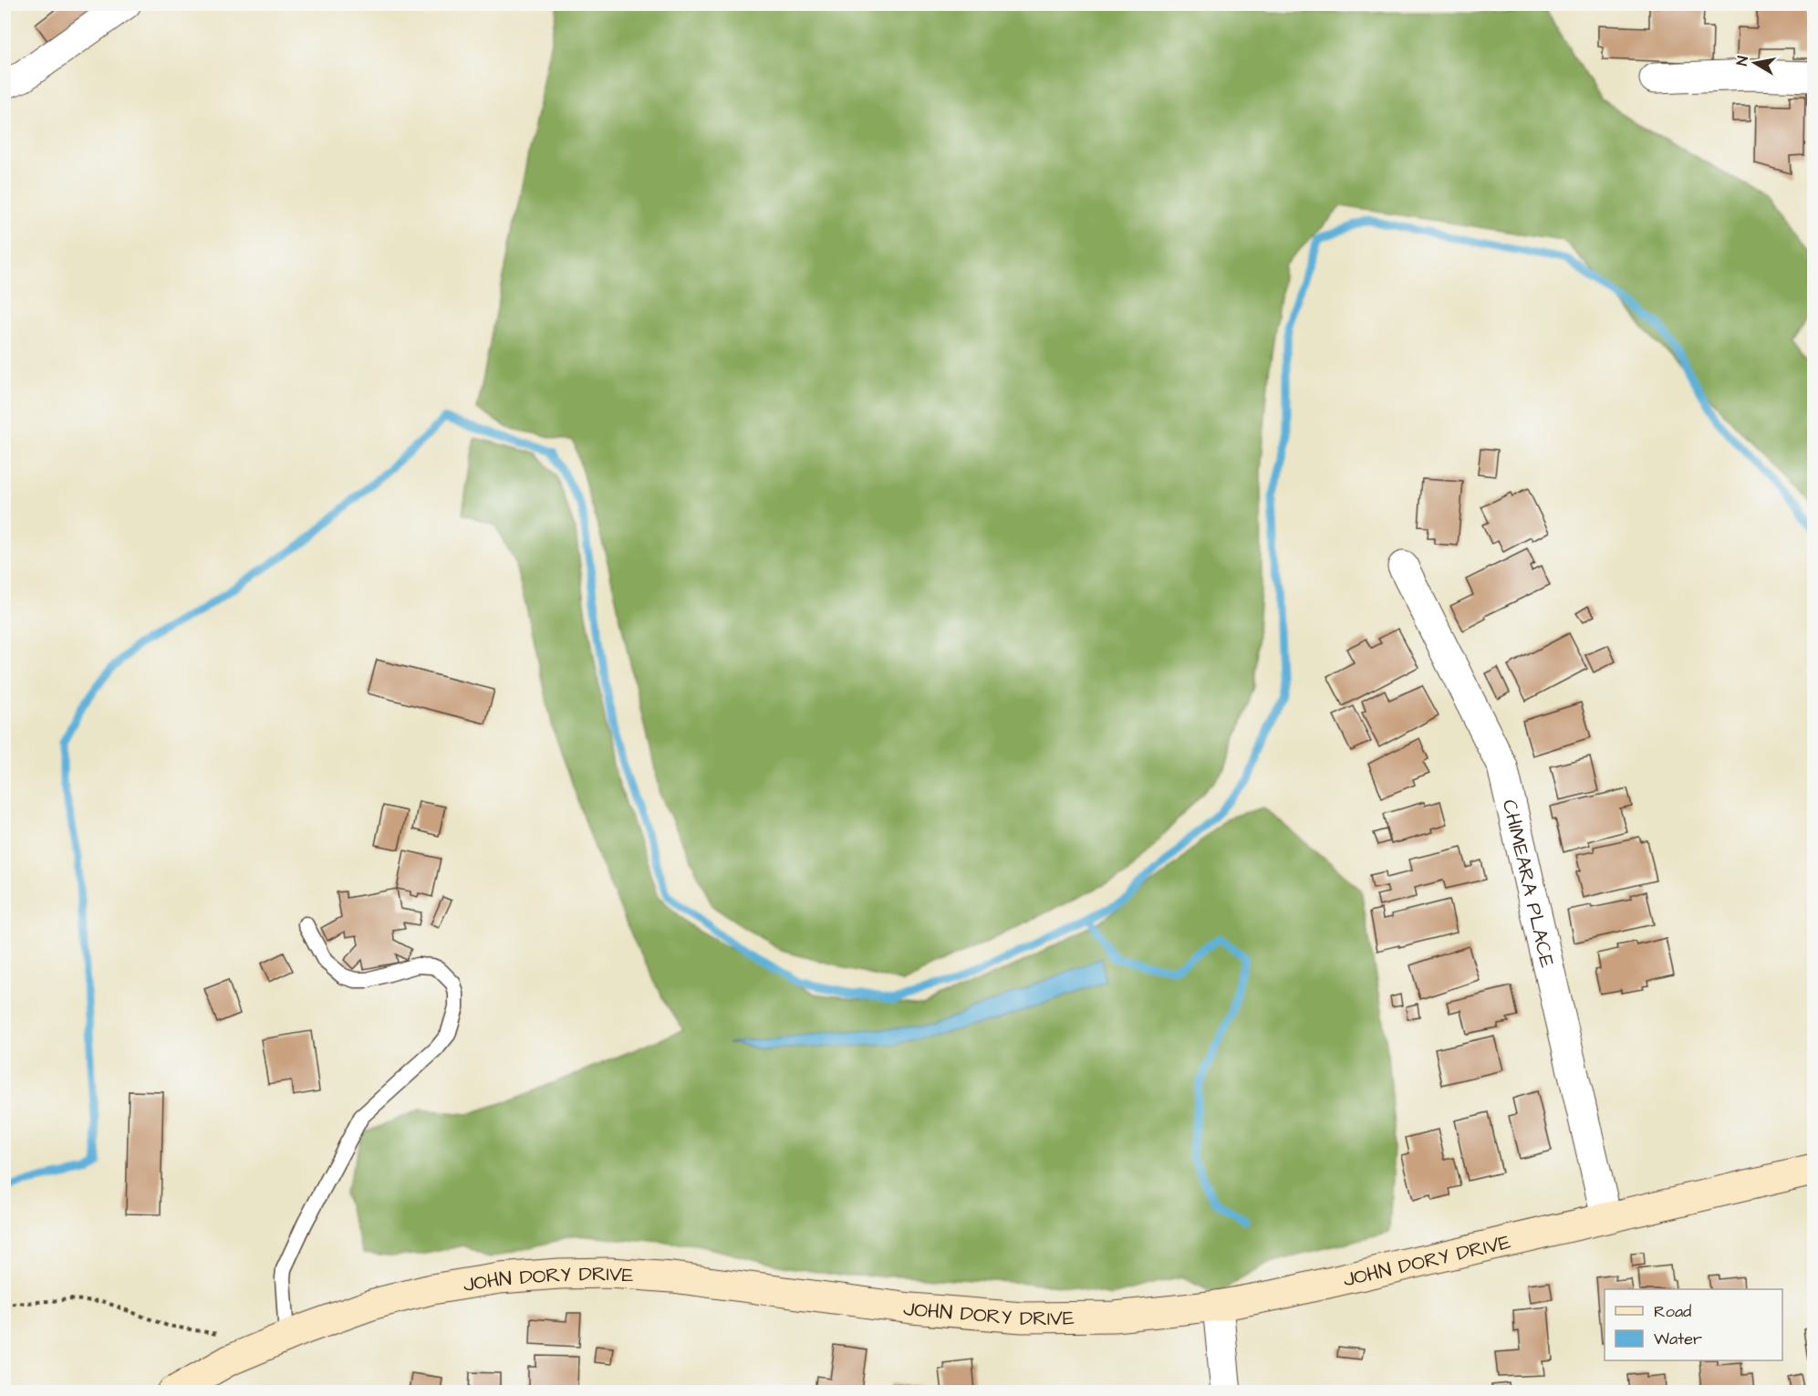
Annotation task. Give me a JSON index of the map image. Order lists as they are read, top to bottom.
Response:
{
  "streets": {
    "street": ["CHIMEARA PLACE", "JOHN DORY DRIVE"]
  },
  "crossings": [
    ["CHIMEARA PLACE", "JOHN DORY DRIVE"]
  ],
  "legend": ["Road", "Water"],
  "north": "left"
}
